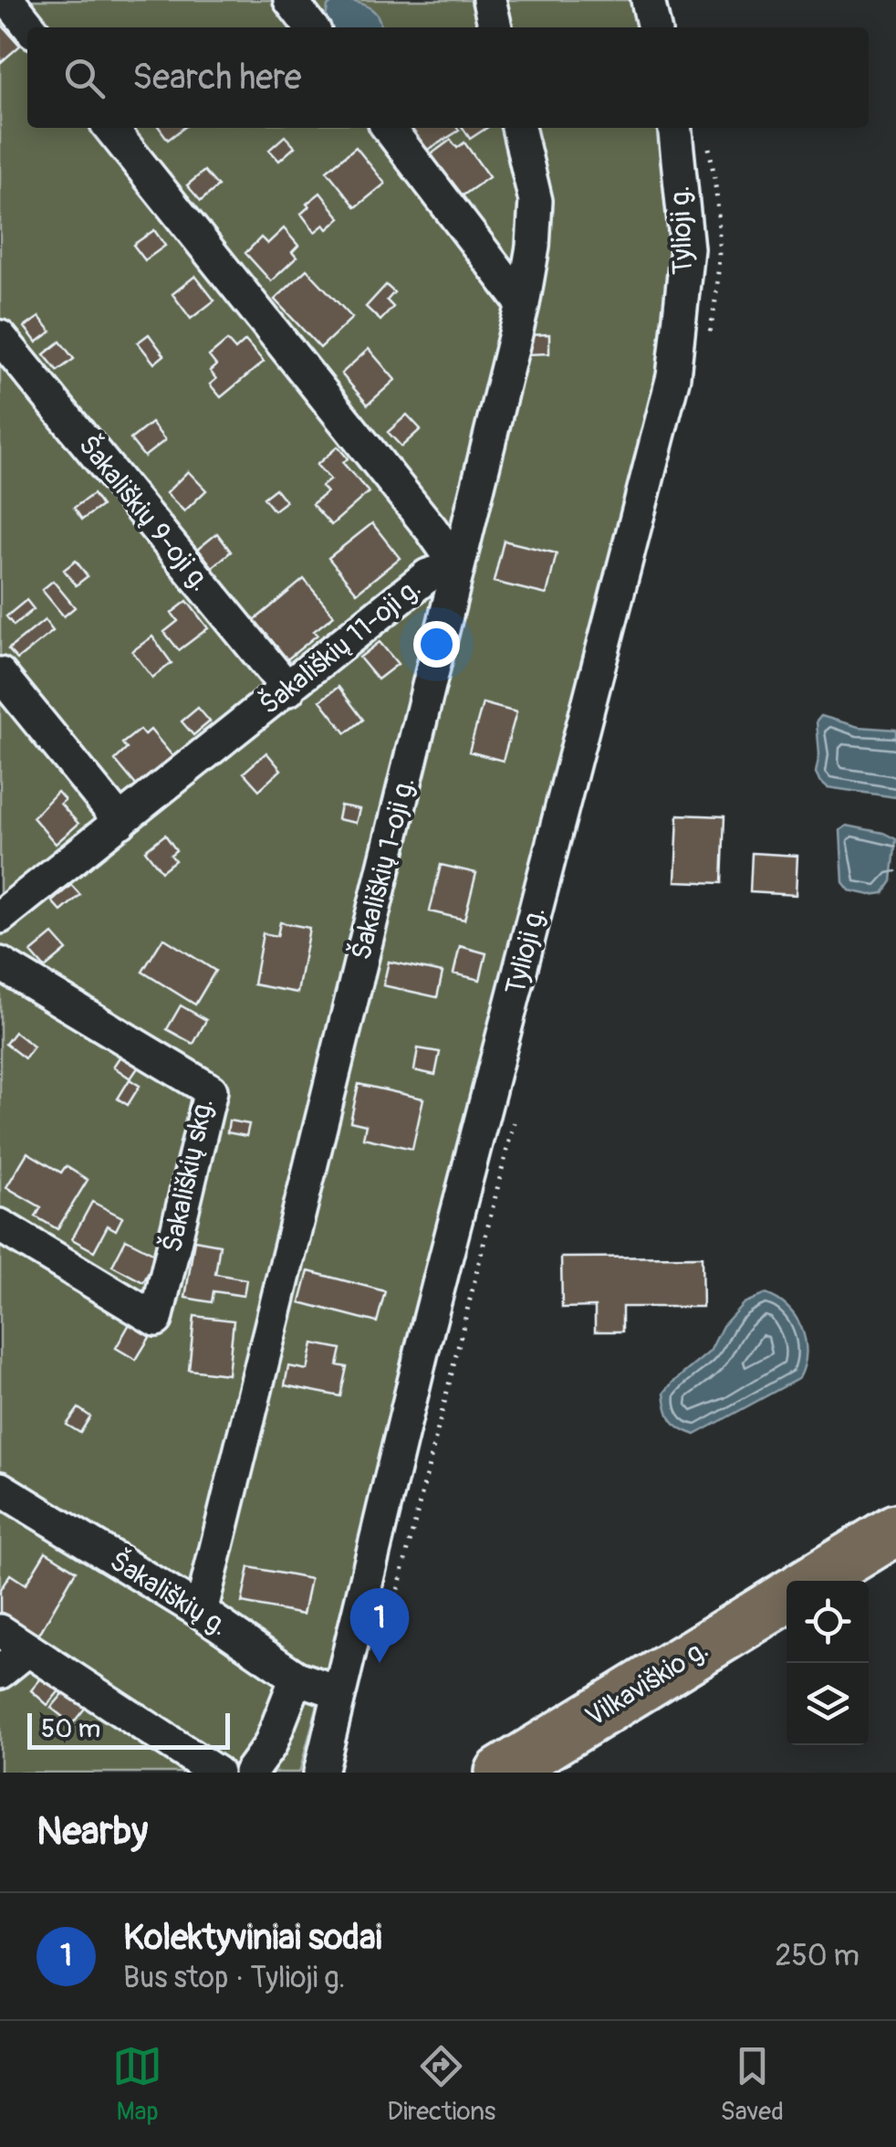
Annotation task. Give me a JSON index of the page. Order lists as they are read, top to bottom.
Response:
{
  "streets": {
    "highway": ["Vilkaviškio g."],
    "street": [
      "Tylioji g.",
      "Šakališkių 9-oji g.",
      "Šakališkių 11-oji g.",
      "Šakališkių 1-oji g.",
      "Šakališkių skg.",
      "Šakališkių g."
    ]
  },
  "crossings": [
    ["Tylioji g.", "Šakališkių g."],
    ["Šakališkių 9-oji g.", "Šakališkių 11-oji g."],
    ["Šakališkių 11-oji g.", "Šakališkių 1-oji g."],
    ["Šakališkių 1-oji g.", "Šakališkių g."]
  ],
  "scale_bar": "50 m",
  "page": {
    "search": "Search here",
    "pins": "1",
    "scale": "50 m",
    "heading": "Nearby",
    "list": [
      {
        "mark": "1",
        "name": "Kolektyviniai sodai",
        "note": "Bus stop · Tylioji g.",
        "value": "250 m"
      }
    ],
    "nav": ["Map", "Directions", "Saved"]
  }
}
